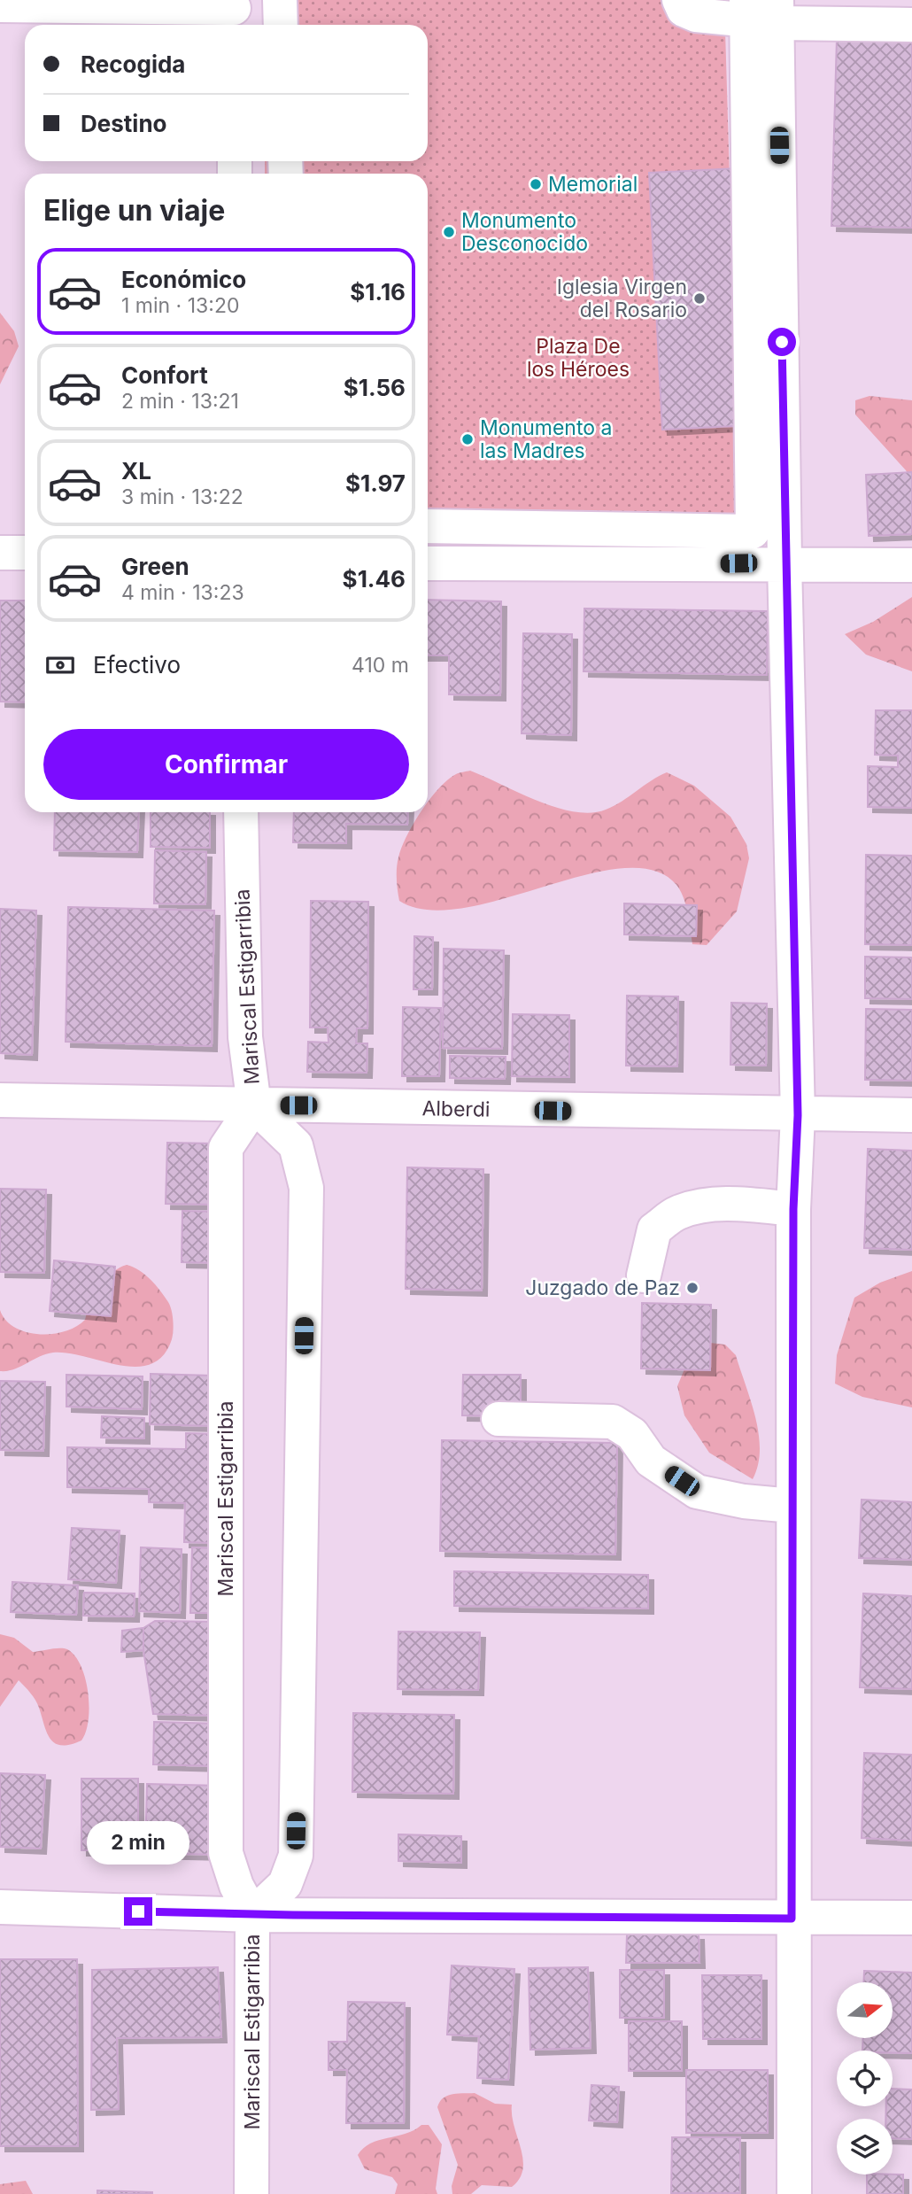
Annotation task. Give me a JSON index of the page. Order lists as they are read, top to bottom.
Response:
{
  "streets": {
    "street": ["Mariscal Estigarribia", "Alberdi"]
  },
  "crossings": [
    ["Mariscal Estigarribia", "Alberdi"]
  ],
  "parks": ["Plaza De los Héroes"],
  "places": [
    "Memorial",
    "Monumento Desconocido",
    "Iglesia Virgen del Rosario",
    "Monumento a las Madres",
    "Juzgado de Paz"
  ],
  "north": "right",
  "page": {
    "banner": ["Recogida", "Destino"],
    "heading": "Elige un viaje",
    "list": [
      {
        "name": "Económico",
        "note": "1 min · 13:20",
        "value": "$1.16"
      },
      {
        "name": "Confort",
        "note": "2 min · 13:21",
        "value": "$1.56"
      },
      {
        "name": "XL",
        "note": "3 min · 13:22",
        "value": "$1.97"
      },
      {
        "name": "Green",
        "note": "4 min · 13:23",
        "value": "$1.46"
      }
    ],
    "pay": ["Efectivo", "410 m"],
    "buttons": "Confirmar",
    "bubble": "2 min"
  }
}
